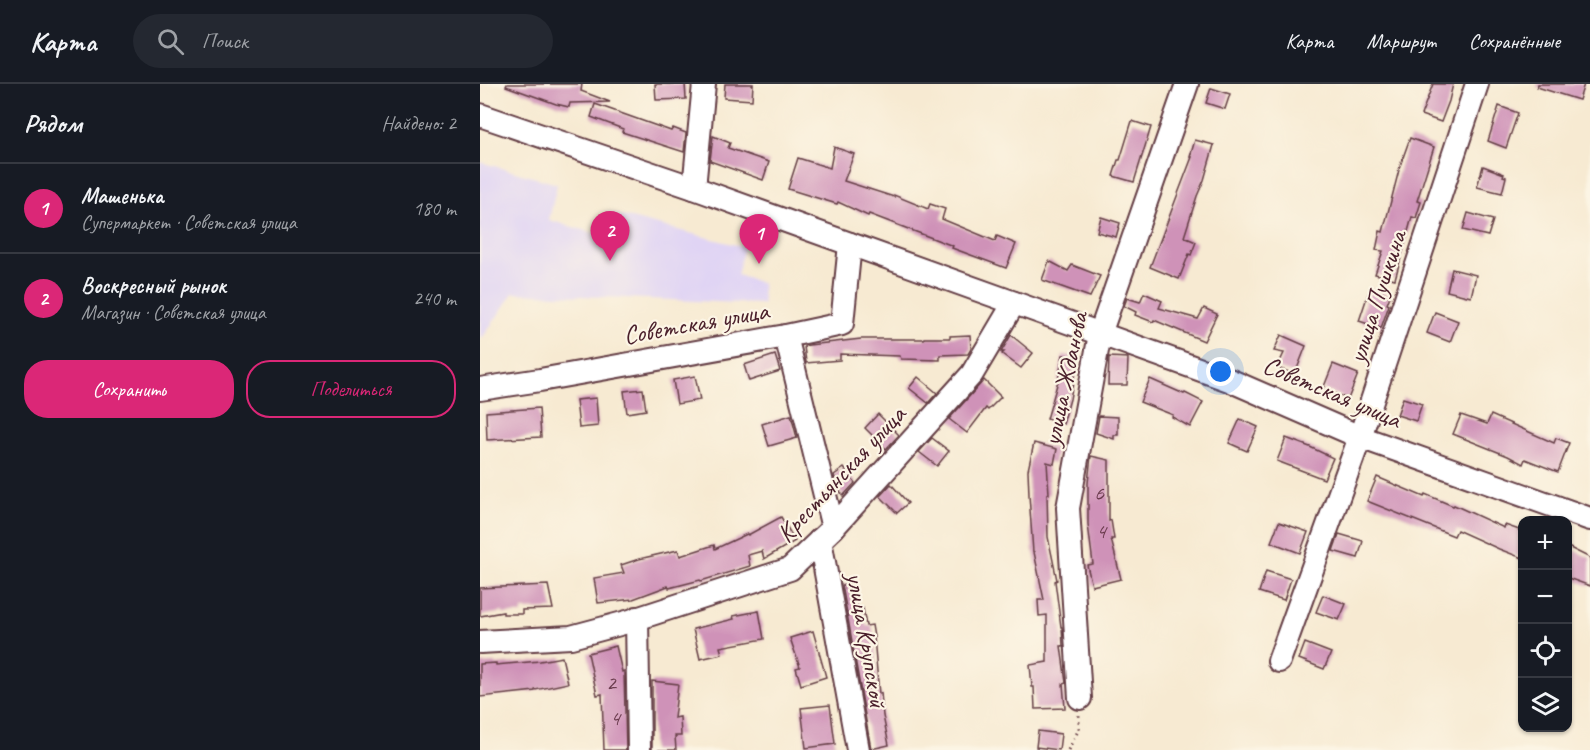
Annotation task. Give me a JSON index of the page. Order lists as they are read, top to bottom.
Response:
{
  "streets": {
    "street": [
      "улица Пушкина",
      "Советская улица",
      "улица Жданова",
      "Крестьянская улица",
      "улица Крупской"
    ]
  },
  "crossings": [
    ["улица Пушкина", "Советская улица"],
    ["Советская улица", "улица Жданова"],
    ["Советская улица", "Крестьянская улица"],
    ["Советская улица", "улица Крупской"],
    ["Крестьянская улица", "улица Крупской"]
  ],
  "house_numbers": [
    "6",
    "4",
    "2",
    "4"
  ],
  "page": {
    "header": "Карта",
    "search": "Поиск",
    "nav": ["Карта", "Маршрут", "Сохранённые"],
    "heading": ["Рядом", "Найдено: 2"],
    "list": [
      {
        "mark": "1",
        "name": "Машенька",
        "note": "Супермаркет · Советская улица",
        "value": "180 m"
      },
      {
        "mark": "2",
        "name": "Воскресный рынок",
        "note": "Магазин · Советская улица",
        "value": "240 m"
      }
    ],
    "pins": ["2", "1"],
    "buttons": ["Сохранить", "Поделиться"],
    "map_buttons": ["+", "−"]
  }
}
